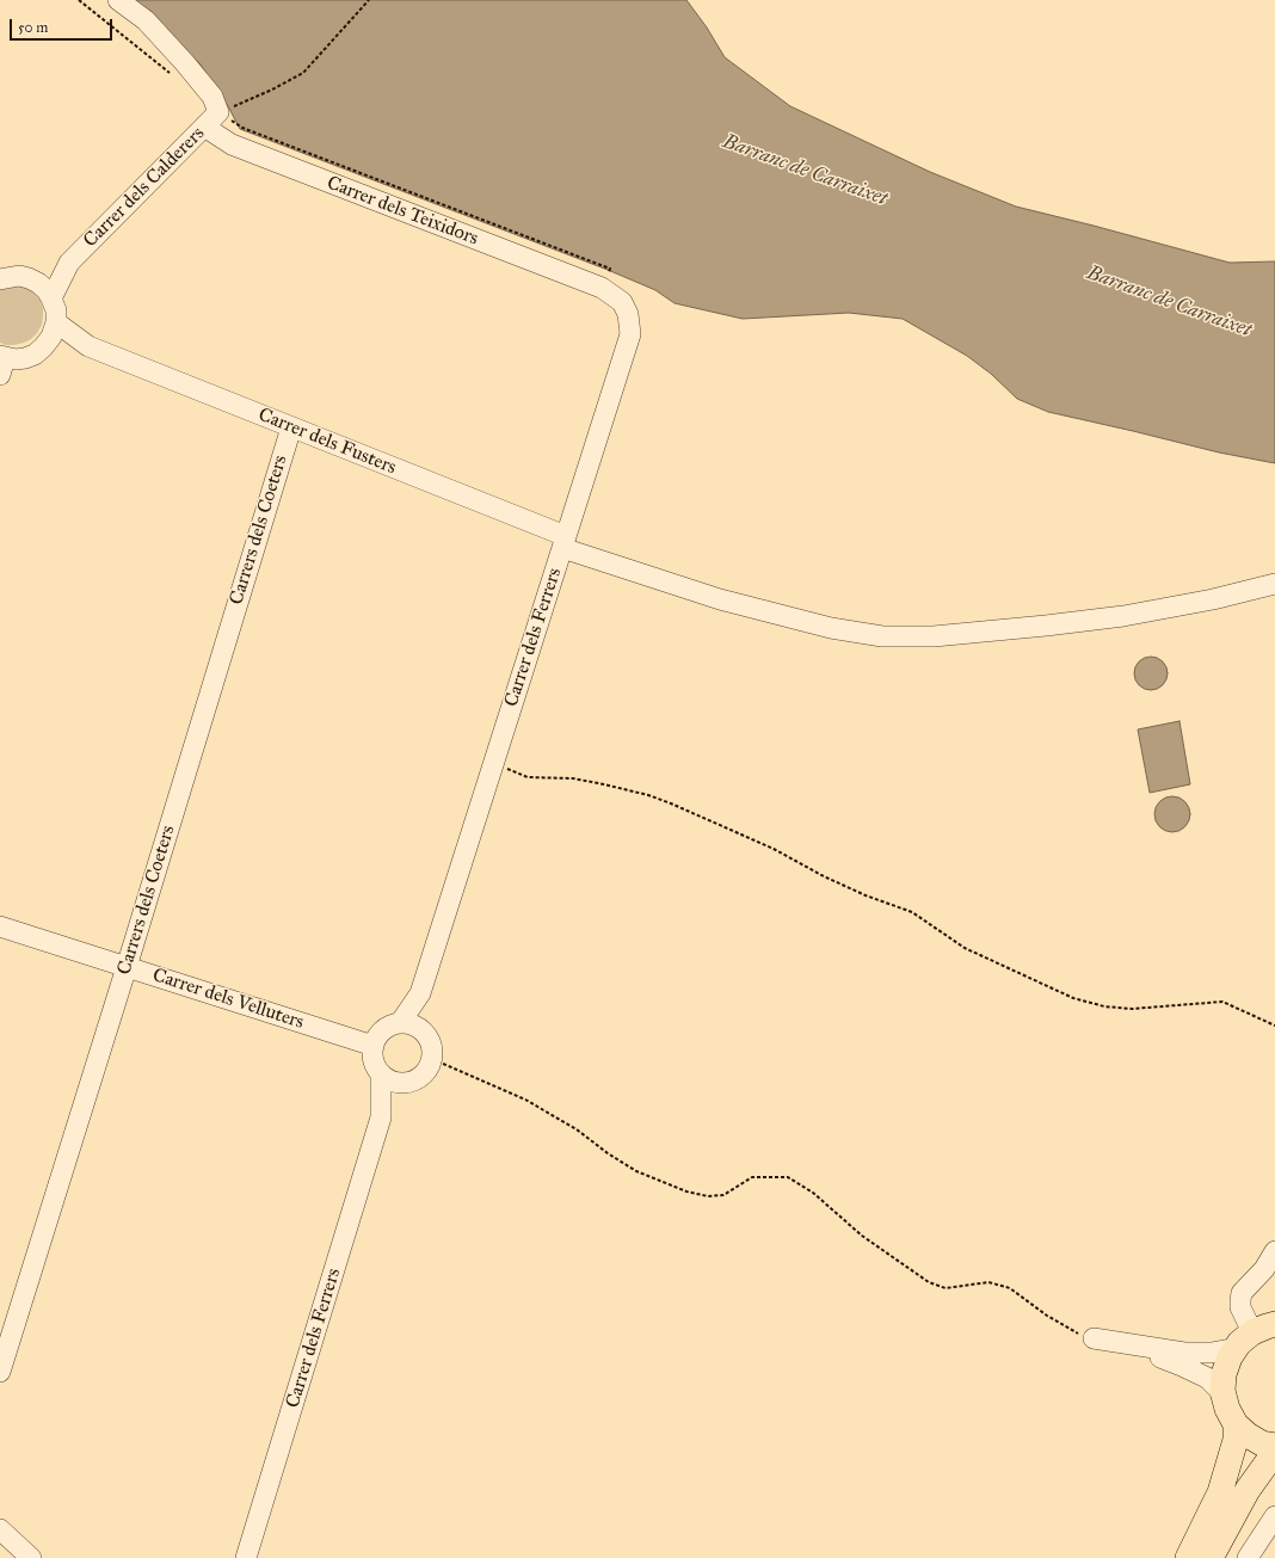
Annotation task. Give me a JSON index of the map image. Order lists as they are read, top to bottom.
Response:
{
  "streets": {
    "street": [
      "Carrer dels Calderers",
      "Carrer dels Teixidors",
      "Carrer dels Fusters",
      "Carrers dels Coeters",
      "Carrer dels Ferrers",
      "Carrer dels Velluters"
    ]
  },
  "crossings": [
    ["Carrer dels Calderers", "Carrer dels Teixidors"],
    ["Carrer dels Teixidors", "Carrer dels Ferrers"],
    ["Carrer dels Fusters", "Carrers dels Coeters"],
    ["Carrer dels Fusters", "Carrer dels Ferrers"],
    ["Carrers dels Coeters", "Carrer dels Velluters"],
    ["Carrer dels Ferrers", "Carrer dels Velluters"]
  ],
  "water": ["Barranc de Carraixet"],
  "scale_bar": "50 m"
}
